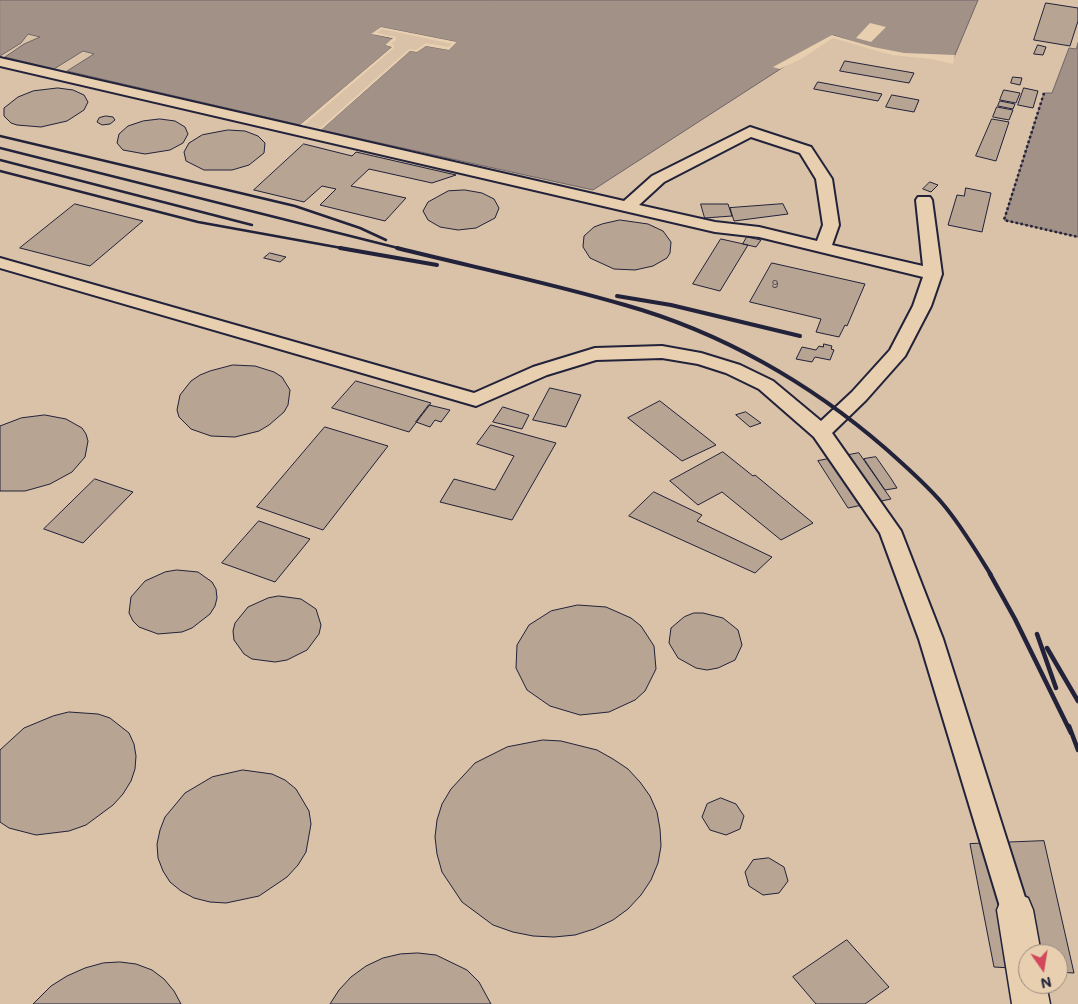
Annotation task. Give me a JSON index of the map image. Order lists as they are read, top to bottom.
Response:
{
  "house_numbers": ["9"],
  "north": "bottom"
}
